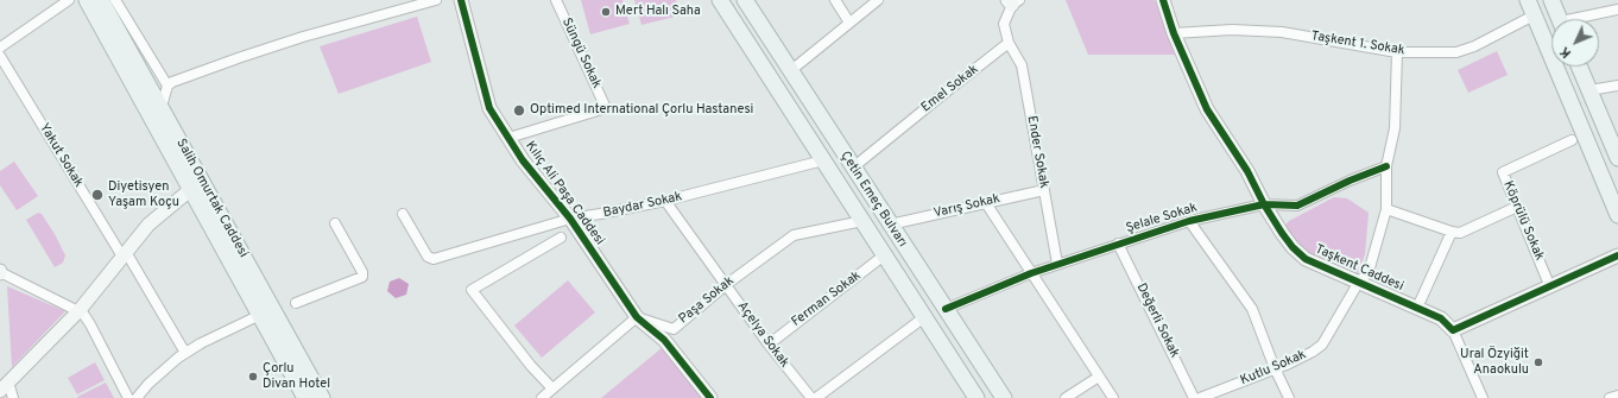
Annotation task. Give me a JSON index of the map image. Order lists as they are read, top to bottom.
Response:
{
  "streets": {
    "main road": ["Salih Omurtak Caddesi", "Çetin Emeç Bulvarı"],
    "street": [
      "Taşkent 1. Sokak",
      "Süngü Sokak",
      "Emel Sokak",
      "Ender Sokak",
      "Yakut Sokak",
      "Kılıç Ali Paşa Caddesi",
      "Baydar Sokak",
      "Varış Sokak",
      "Şelale Sokak",
      "Köprülü Sokak",
      "Taşkent Caddesi",
      "Ferman Sokak",
      "Paşa Sokak",
      "Değerli Sokak",
      "Açelya Sokak",
      "Kutlu Sokak"
    ]
  },
  "crossings": [
    ["Taşkent 1. Sokak", "Taşkent Caddesi"],
    ["Taşkent 1. Sokak", "Kutlu Sokak"],
    ["Süngü Sokak", "Kılıç Ali Paşa Caddesi"],
    ["Emel Sokak", "Ender Sokak"],
    ["Emel Sokak", "Çetin Emeç Bulvarı"],
    ["Ender Sokak", "Varış Sokak"],
    ["Ender Sokak", "Şelale Sokak"],
    ["Kılıç Ali Paşa Caddesi", "Baydar Sokak"],
    ["Kılıç Ali Paşa Caddesi", "Paşa Sokak"],
    ["Çetin Emeç Bulvarı", "Baydar Sokak"],
    ["Çetin Emeç Bulvarı", "Varış Sokak"],
    ["Çetin Emeç Bulvarı", "Şelale Sokak"],
    ["Çetin Emeç Bulvarı", "Ferman Sokak"],
    ["Çetin Emeç Bulvarı", "Paşa Sokak"],
    ["Baydar Sokak", "Açelya Sokak"],
    ["Şelale Sokak", "Taşkent Caddesi"],
    ["Şelale Sokak", "Değerli Sokak"],
    ["Şelale Sokak", "Kutlu Sokak"],
    ["Taşkent Caddesi", "Kutlu Sokak"],
    ["Ferman Sokak", "Açelya Sokak"],
    ["Paşa Sokak", "Açelya Sokak"]
  ],
  "places": [
    "Mert Halı Saha",
    "Optimed International Çorlu Hastanesi",
    "Diyetisyen Yaşam Koçu",
    "Ural Özyiğit Anaokulu",
    "Çorlu Divan Hotel"
  ],
  "north": "bottom left"
}
